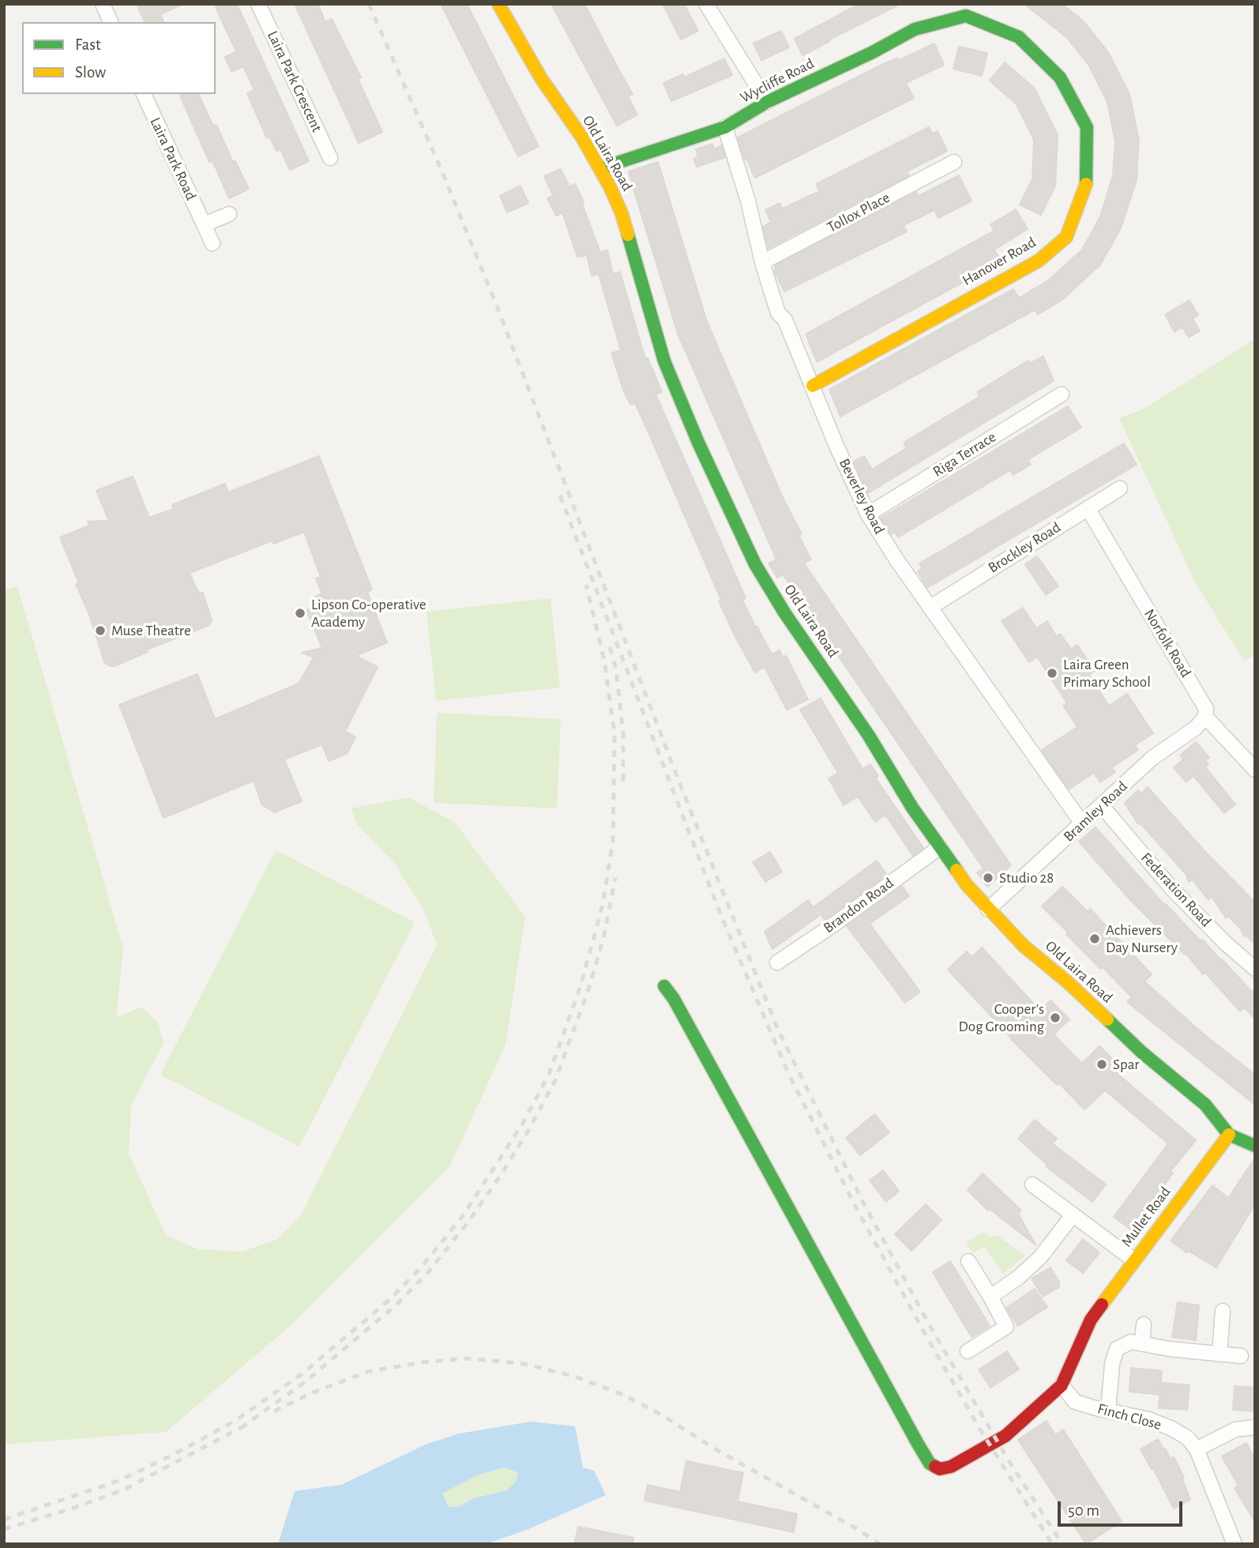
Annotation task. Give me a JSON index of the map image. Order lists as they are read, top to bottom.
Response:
{
  "streets": {
    "street": [
      "Wycliffe Road",
      "Laira Park Crescent",
      "Old Laira Road",
      "Laira Park Road",
      "Tollox Place",
      "Hanover Road",
      "Riga Terrace",
      "Beverley Road",
      "Brockley Road",
      "Norfolk Road",
      "Bramley Road",
      "Federation Road",
      "Brandon Road",
      "Mullet Road",
      "Finch Close"
    ]
  },
  "crossings": [
    ["Wycliffe Road", "Old Laira Road"],
    ["Wycliffe Road", "Hanover Road"],
    ["Wycliffe Road", "Beverley Road"],
    ["Old Laira Road", "Bramley Road"],
    ["Old Laira Road", "Brandon Road"],
    ["Old Laira Road", "Mullet Road"],
    ["Tollox Place", "Beverley Road"],
    ["Hanover Road", "Beverley Road"],
    ["Riga Terrace", "Beverley Road"],
    ["Beverley Road", "Brockley Road"],
    ["Beverley Road", "Bramley Road"],
    ["Brockley Road", "Norfolk Road"],
    ["Norfolk Road", "Bramley Road"],
    ["Bramley Road", "Federation Road"],
    ["Mullet Road", "Finch Close"]
  ],
  "places": [
    "Lipson Co-operative Academy",
    "Muse Theatre",
    "Laira Green Primary School",
    "Studio 28",
    "Achievers Day Nursery",
    "Cooper's Dog Grooming",
    "Spar"
  ],
  "legend": ["Fast", "Slow"],
  "scale_bar": "50 m"
}
